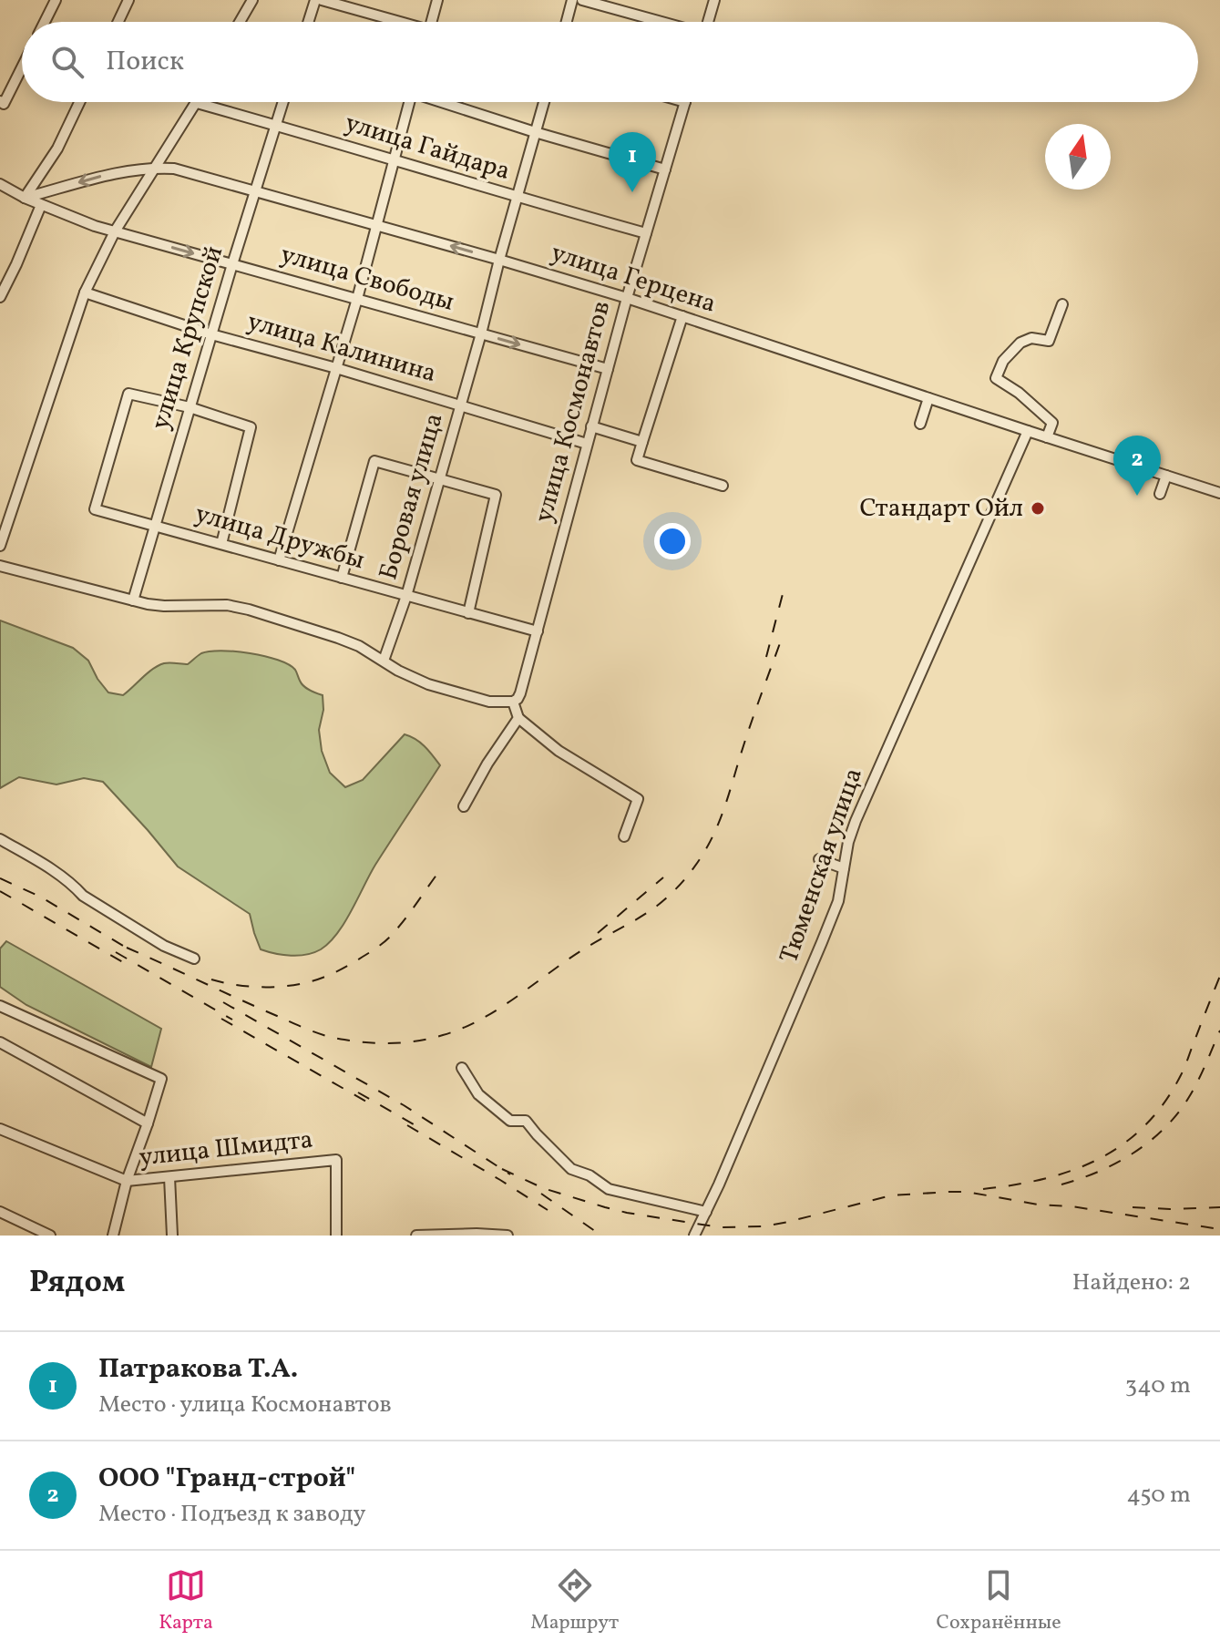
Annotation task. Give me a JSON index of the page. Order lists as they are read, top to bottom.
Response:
{
  "streets": {
    "street": [
      "улица Гайдара",
      "улица Свободы",
      "улица Герцена",
      "улица Крупской",
      "улица Калинина",
      "улица Космонавтов",
      "Боровая улица",
      "улица Дружбы",
      "Тюменская улица",
      "улица Шмидта"
    ]
  },
  "crossings": [
    ["улица Гайдара", "улица Крупской"],
    ["улица Гайдара", "улица Космонавтов"],
    ["улица Гайдара", "Боровая улица"],
    ["улица Свободы", "улица Герцена"],
    ["улица Свободы", "улица Крупской"],
    ["улица Свободы", "улица Космонавтов"],
    ["улица Свободы", "Боровая улица"],
    ["улица Герцена", "улица Крупской"],
    ["улица Герцена", "улица Космонавтов"],
    ["улица Герцена", "Боровая улица"],
    ["улица Герцена", "Тюменская улица"],
    ["улица Крупской", "улица Калинина"],
    ["улица Крупской", "улица Дружбы"],
    ["улица Калинина", "улица Космонавтов"],
    ["улица Калинина", "Боровая улица"],
    ["улица Космонавтов", "улица Дружбы"],
    ["Боровая улица", "улица Дружбы"]
  ],
  "one_way": ["улица Свободы"],
  "places": ["Стандарт Ойл"],
  "north": "top",
  "page": {
    "search": "Поиск",
    "pins": ["1", "2"],
    "heading": ["Рядом", "Найдено: 2"],
    "list": [
      {
        "mark": "1",
        "name": "Патракова Т.А.",
        "note": "Место · улица Космонавтов",
        "value": "340 m"
      },
      {
        "mark": "2",
        "name": "ООО \"Гранд-строй\"",
        "note": "Место · Подъезд к заводу",
        "value": "450 m"
      }
    ],
    "nav": ["Карта", "Маршрут", "Сохранённые"]
  }
}
